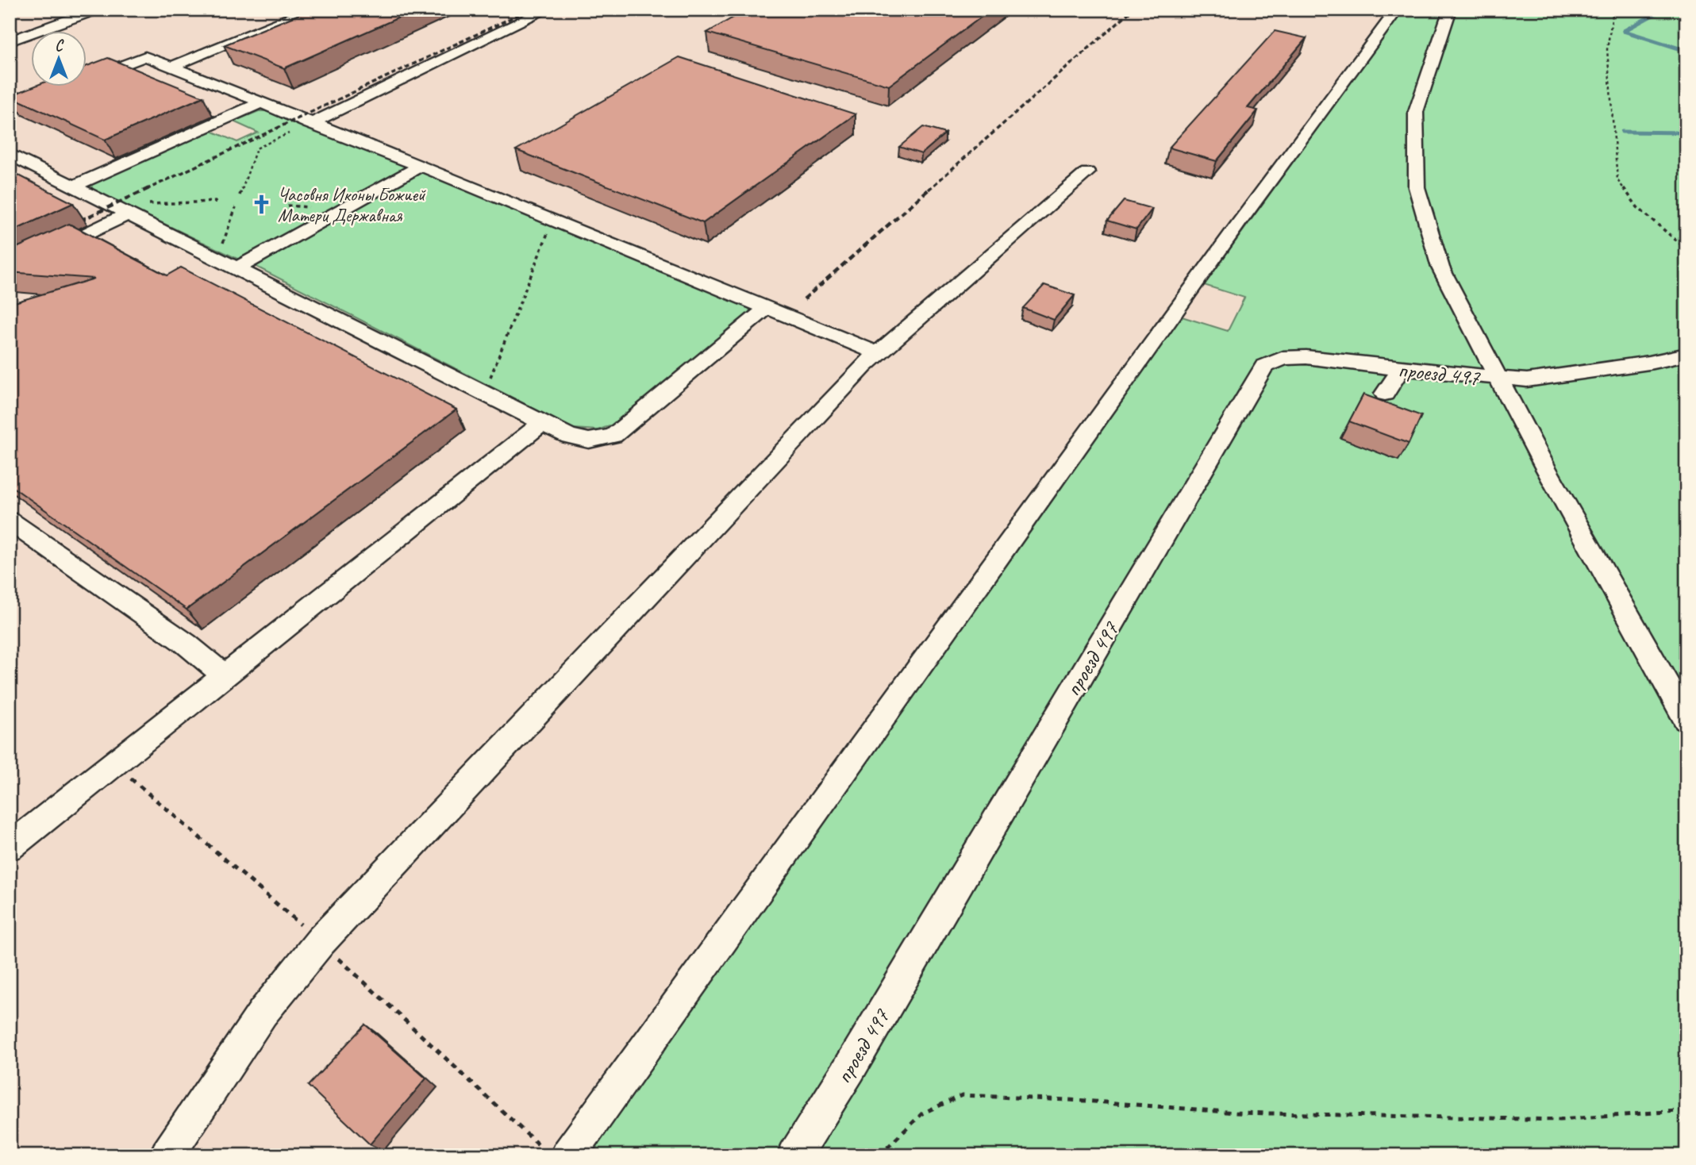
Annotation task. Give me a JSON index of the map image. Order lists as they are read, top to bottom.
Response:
{
  "streets": {
    "lane": ["проезд 497"]
  },
  "places": {
    "church": ["Часовня Иконы Божией Матери Державная"]
  },
  "north": "top"
}
